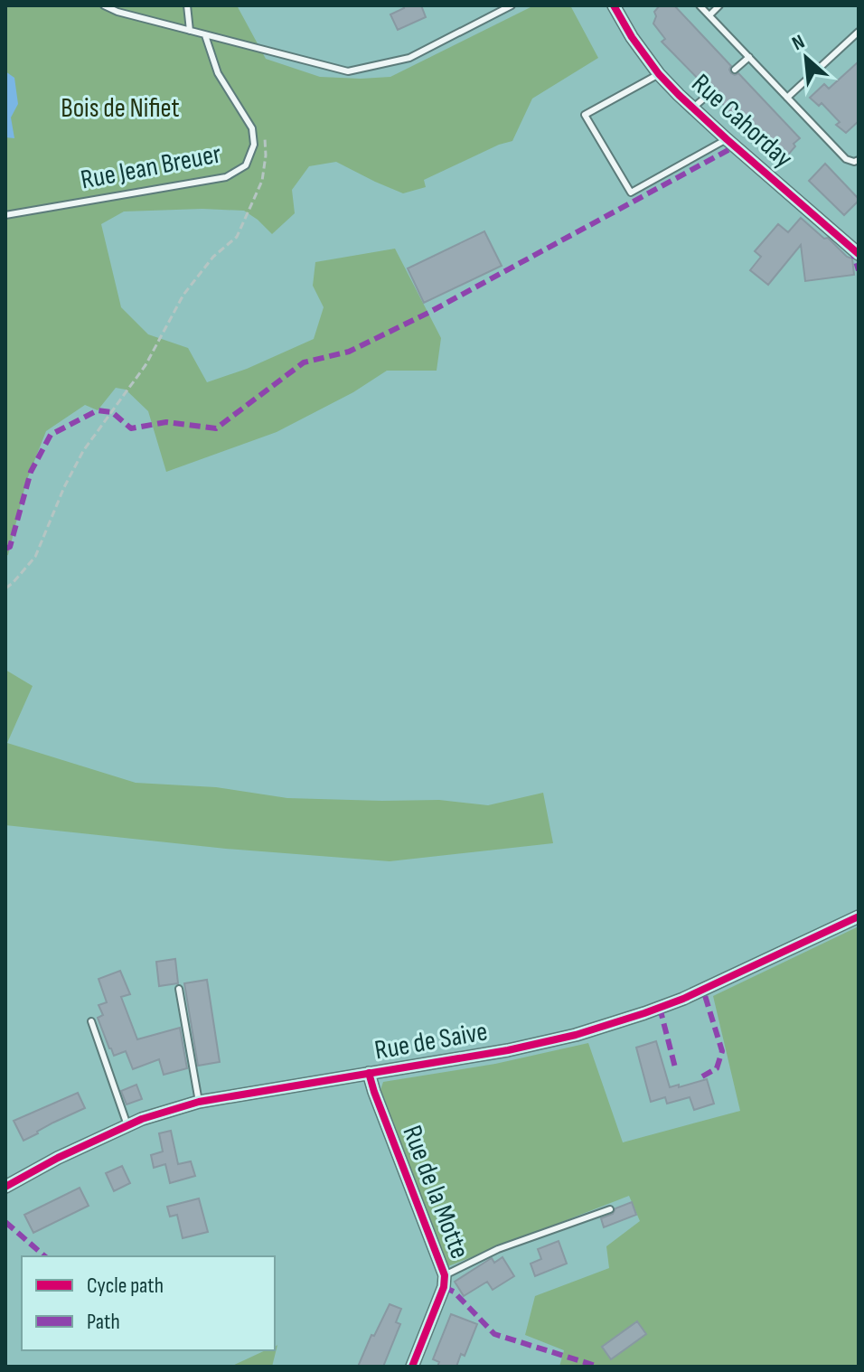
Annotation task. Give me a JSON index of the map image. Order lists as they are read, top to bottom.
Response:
{
  "streets": {
    "street": ["Rue Cahorday", "Rue de Saive", "Rue de la Motte"],
    "lane": ["Rue Jean Breuer"]
  },
  "crossings": [
    ["Rue de Saive", "Rue de la Motte"]
  ],
  "parks": ["Bois de Nifiet"],
  "legend": ["Cycle path", "Path"],
  "north": "top left"
}
